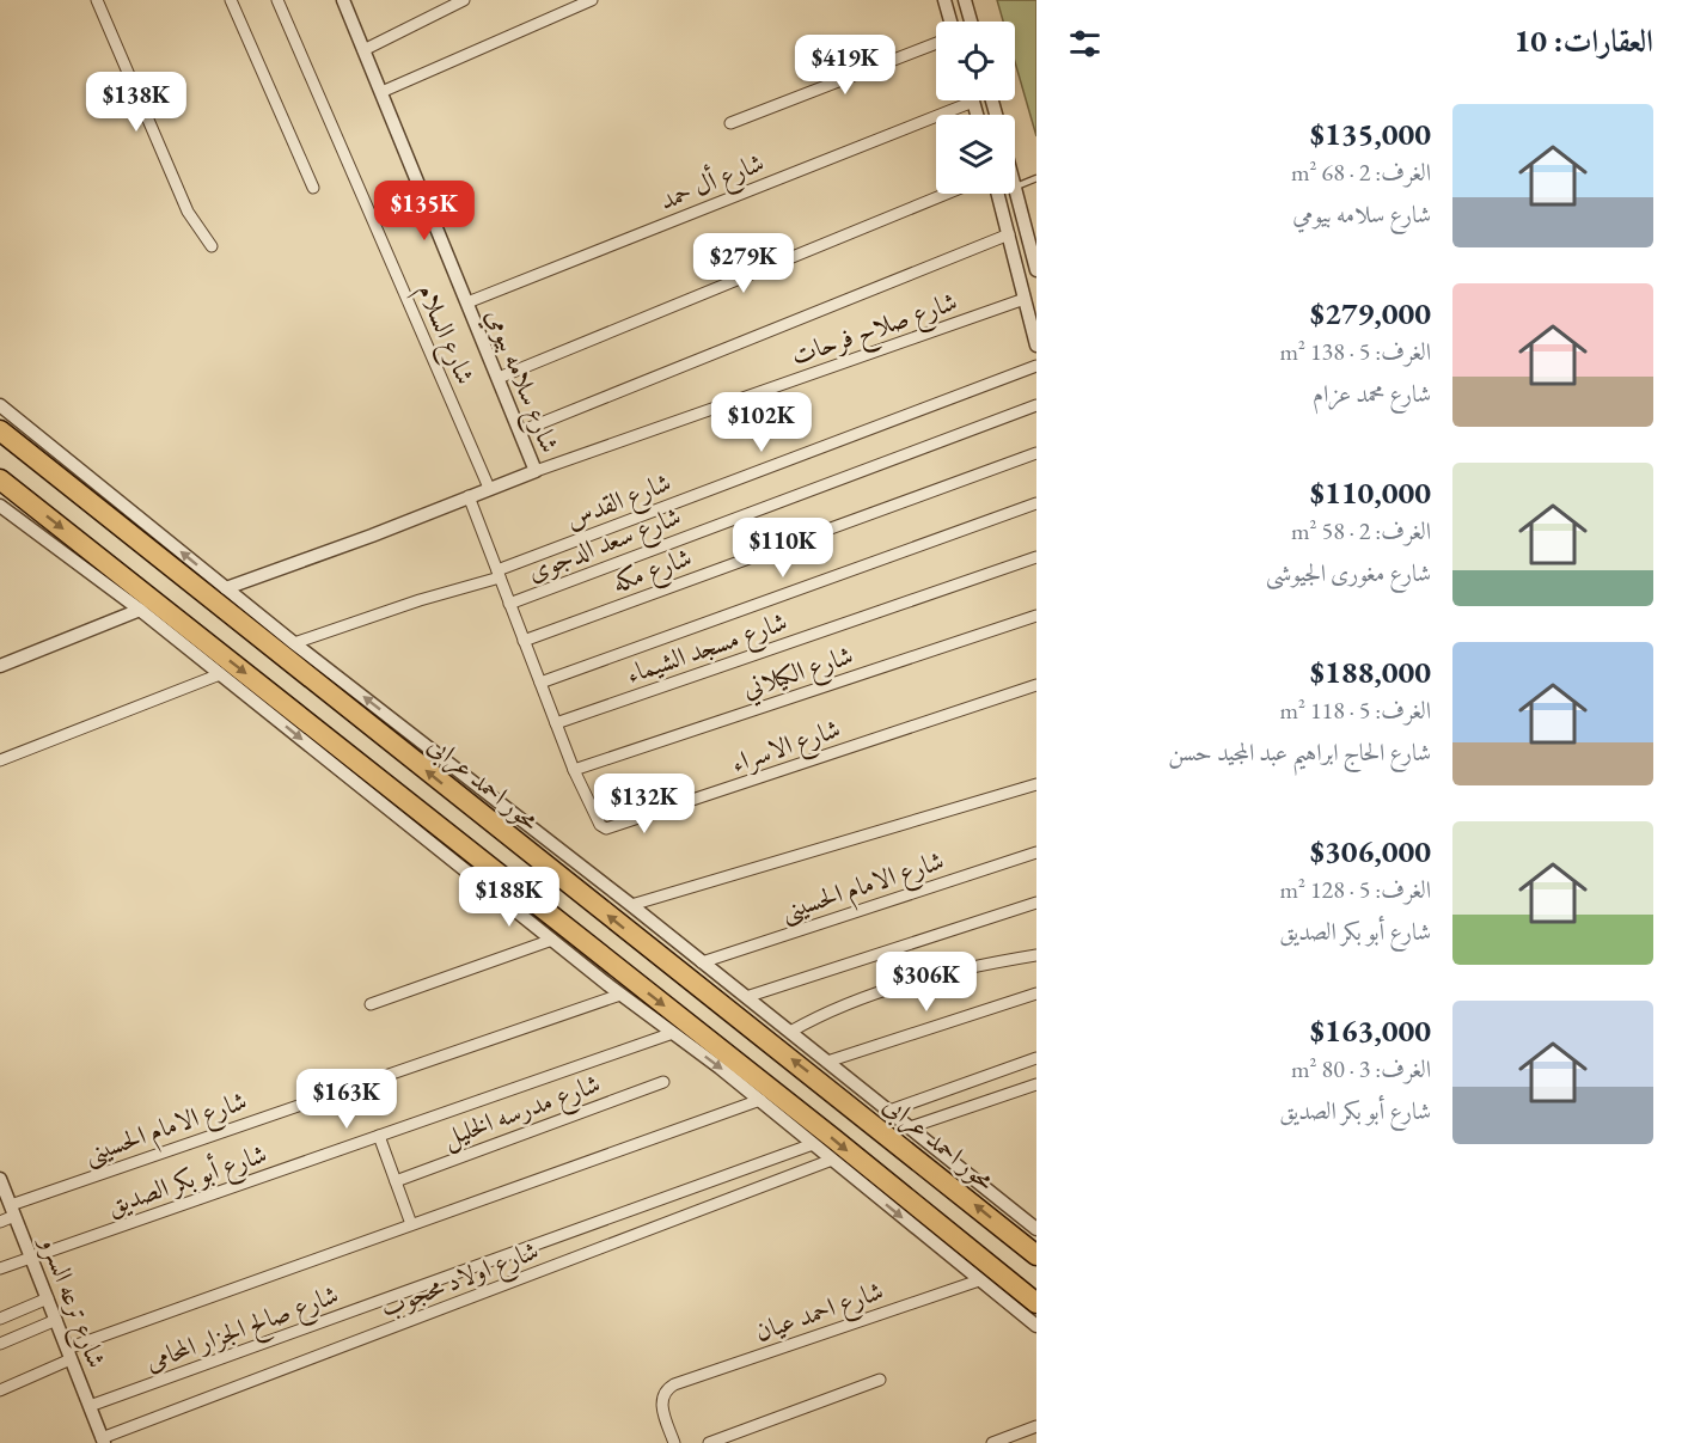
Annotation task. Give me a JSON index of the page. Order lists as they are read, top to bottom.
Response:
{
  "streets": {
    "highway": ["محور احمد عرابى"],
    "street": [
      "شارع أل حمد",
      "شارع صلاح فرحات",
      "شارع السلام",
      "شارع سلامه بيومي",
      "شارع القدس",
      "شارع سعد الدجوى",
      "شارع مكه",
      "شارع مسجد الشيماء",
      "شارع الكيلاني",
      "شارع الاسراء",
      "شارع الامام الحسينى",
      "شارع مدرسه الخليل",
      "شارع أبو بكر الصديق",
      "شارع اولاد محجوب",
      "شارع ترعه السرو",
      "شارع احمد عيان",
      "شارع صالح الجزار المحامى"
    ]
  },
  "crossings": [
    ["شارع أل حمد", "شارع سلامه بيومي"],
    ["شارع صلاح فرحات", "شارع سلامه بيومي"],
    ["شارع السلام", "شارع سلامه بيومي"],
    ["شارع سلامه بيومي", "شارع الاسراء"],
    ["شارع القدس", "شارع الاسراء"],
    ["شارع سعد الدجوى", "شارع الاسراء"],
    ["شارع مكه", "شارع الاسراء"],
    ["شارع مسجد الشيماء", "شارع الاسراء"],
    ["شارع الكيلاني", "شارع الاسراء"],
    ["شارع الامام الحسينى", "شارع ترعه السرو"],
    ["شارع أبو بكر الصديق", "شارع ترعه السرو"],
    ["شارع اولاد محجوب", "شارع ترعه السرو"],
    ["شارع ترعه السرو", "شارع صالح الجزار المحامى"]
  ],
  "page": {
    "heading": "العقارات: 10",
    "price": [
      "$419K",
      "$138K",
      "$135K",
      "$279K",
      "$102K",
      "$110K",
      "$132K",
      "$188K",
      "$306K",
      "$163K"
    ],
    "list": [
      {
        "name": "$135,000",
        "note": "الغرف: 2 · 68 m² · شارع سلامه بيومي"
      },
      {
        "name": "$279,000",
        "note": "الغرف: 5 · 138 m² · شارع محمد عزام"
      },
      {
        "name": "$110,000",
        "note": "الغرف: 2 · 58 m² · شارع مغورى الجيوشى"
      },
      {
        "name": "$188,000",
        "note": "الغرف: 5 · 118 m² · شارع الحاج ابراهيم عبد المجيد حسن"
      },
      {
        "name": "$306,000",
        "note": "الغرف: 5 · 128 m² · شارع أبو بكر الصديق"
      },
      {
        "name": "$163,000",
        "note": "الغرف: 3 · 80 m² · شارع أبو بكر الصديق"
      }
    ]
  }
}
